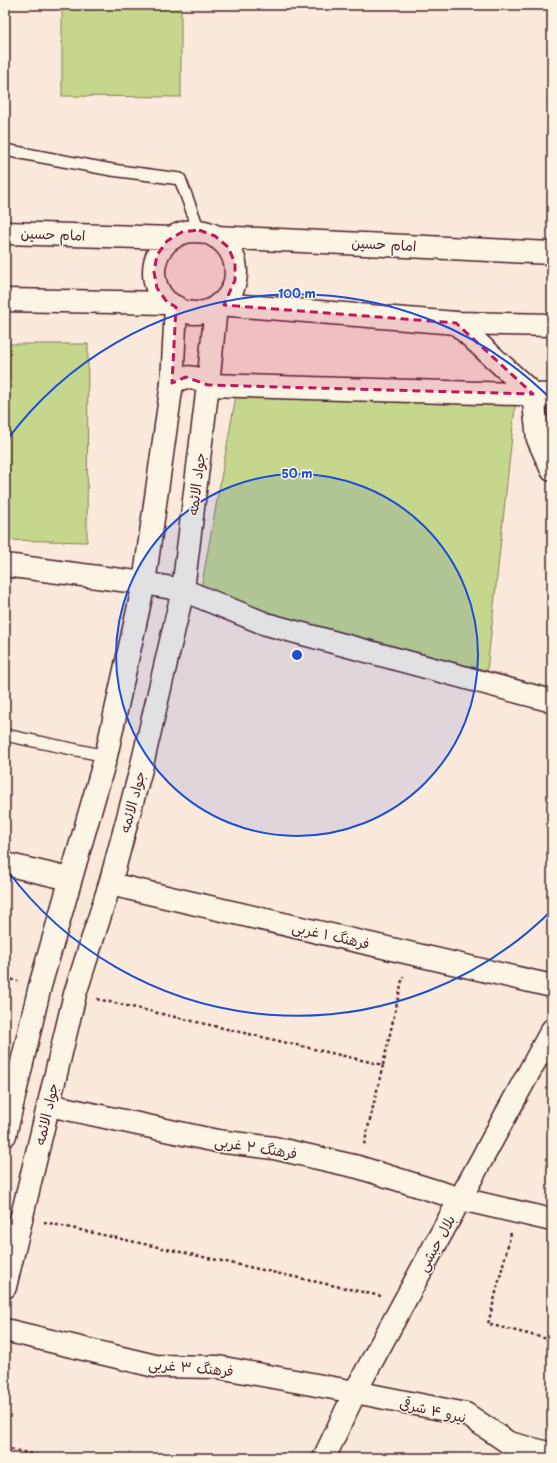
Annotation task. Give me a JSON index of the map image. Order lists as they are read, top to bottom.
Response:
{
  "streets": {
    "street": [
      "امام حسین",
      "جواد الائمه",
      "فرهنگ ۱ غربی",
      "فرهنگ ۲ غربی",
      "بلال حبشی",
      "فرهنگ ۳ غربی",
      "نیرو ۴ شرقی"
    ]
  },
  "crossings": [
    ["امام حسین", "جواد الائمه"],
    ["جواد الائمه", "فرهنگ ۱ غربی"],
    ["جواد الائمه", "فرهنگ ۲ غربی"],
    ["فرهنگ ۲ غربی", "بلال حبشی"],
    ["بلال حبشی", "فرهنگ ۳ غربی"],
    ["بلال حبشی", "نیرو ۴ شرقی"],
    ["فرهنگ ۳ غربی", "نیرو ۴ شرقی"]
  ],
  "rings": ["100 m", "50 m"]
}
